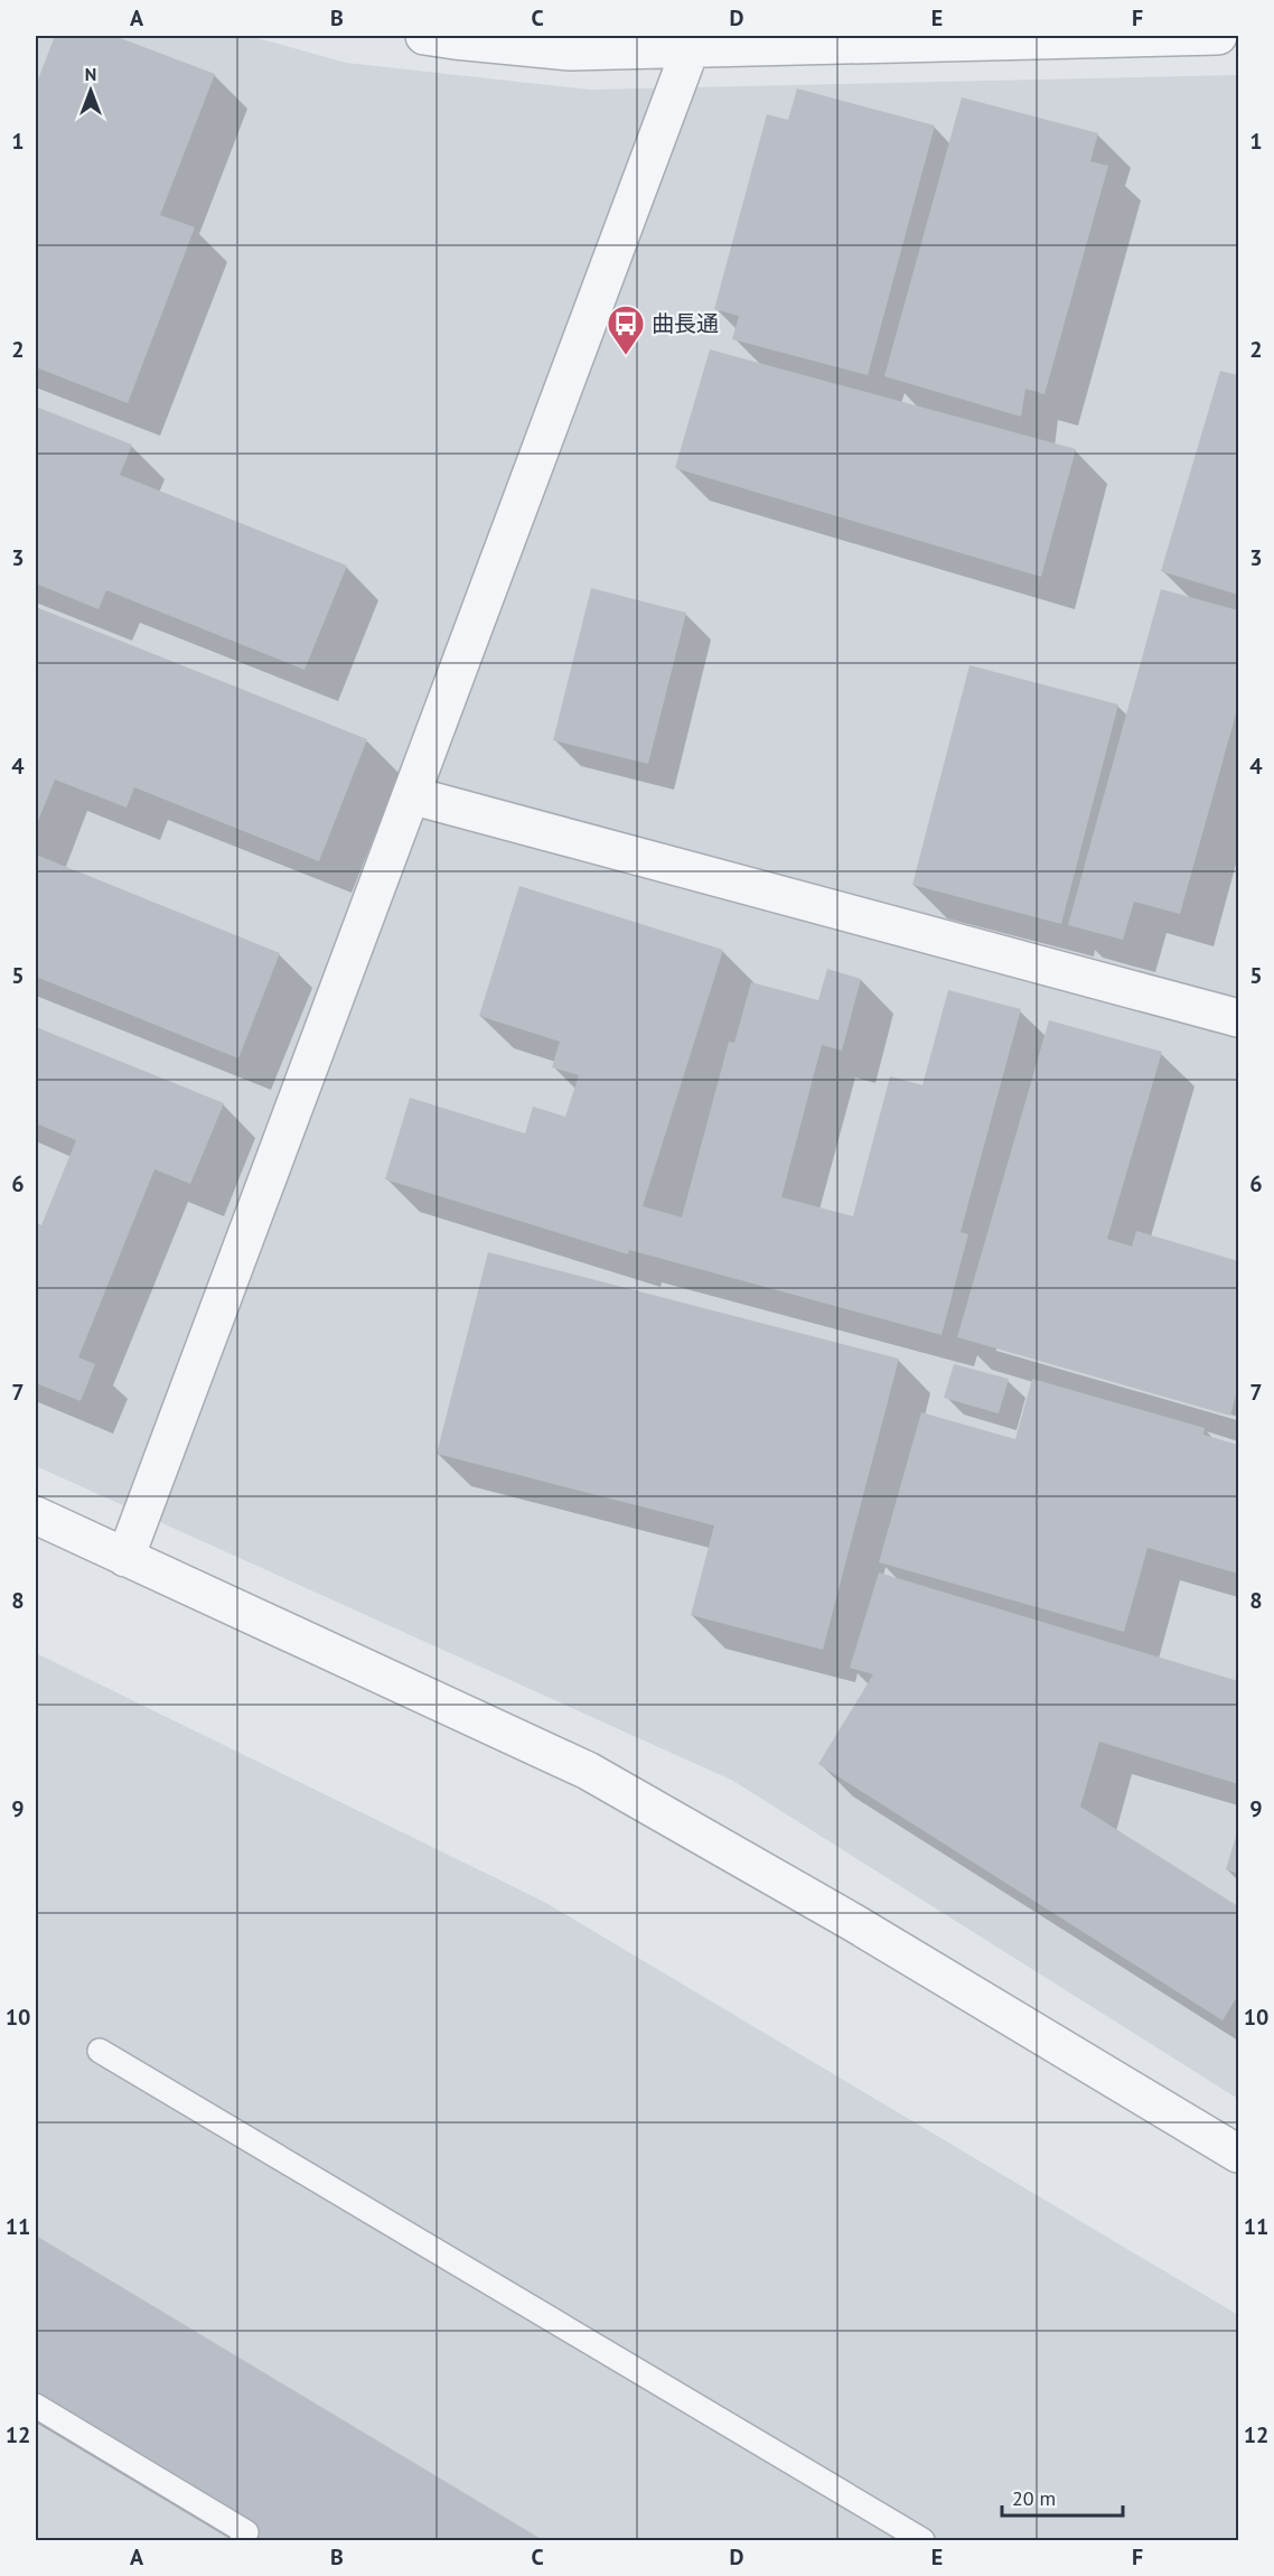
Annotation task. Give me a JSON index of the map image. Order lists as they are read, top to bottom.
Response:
{
  "places": {
    "bus stop": ["曲長通"]
  },
  "scale_bar": "20 m",
  "north": "top",
  "grid": {
    "columns": [
      "A",
      "B",
      "C",
      "D",
      "E",
      "F"
    ],
    "rows": [
      "1",
      "2",
      "3",
      "4",
      "5",
      "6",
      "7",
      "8",
      "9",
      "10",
      "11",
      "12"
    ]
  }
}
